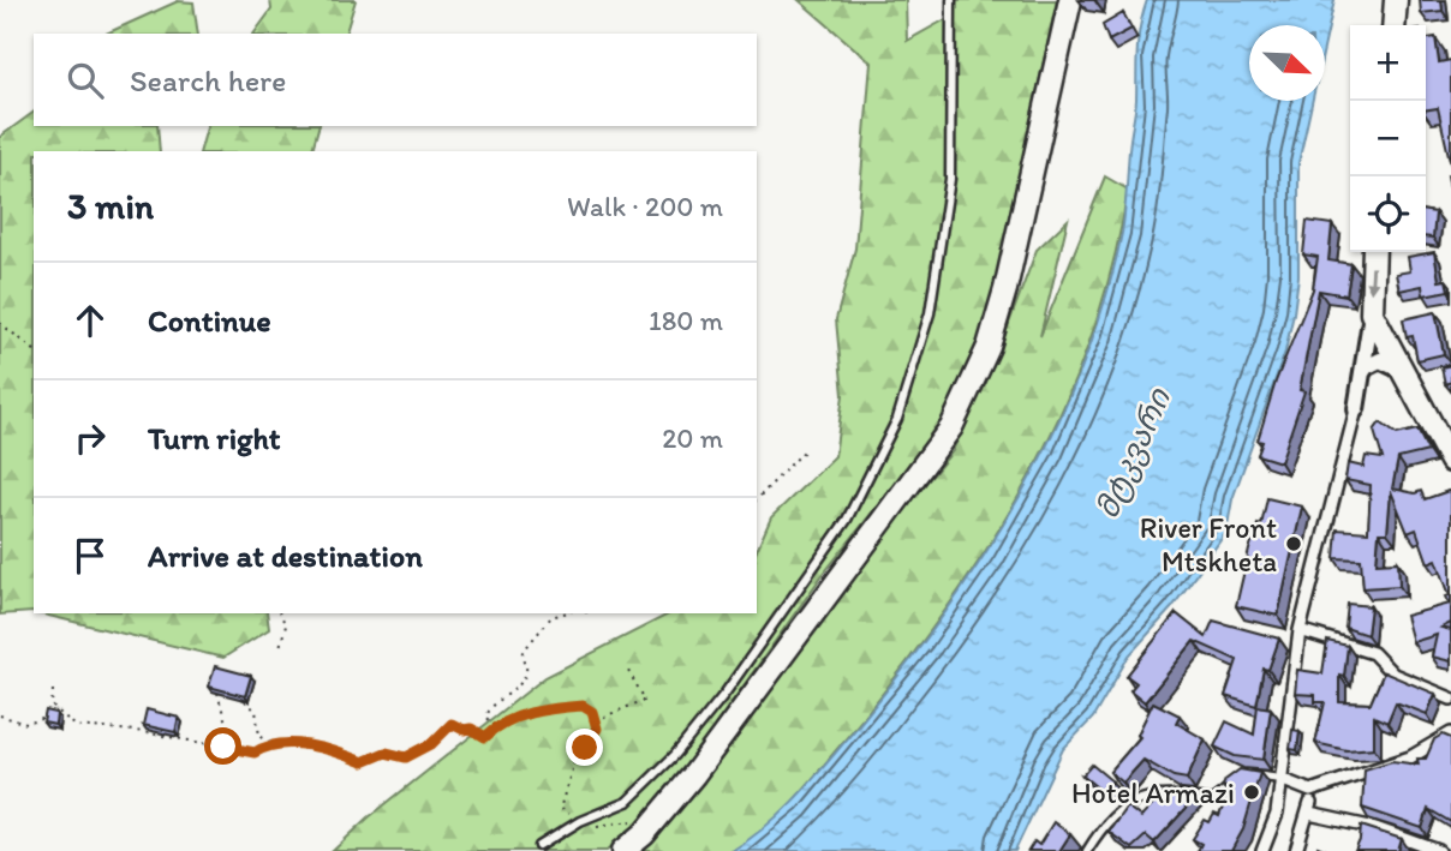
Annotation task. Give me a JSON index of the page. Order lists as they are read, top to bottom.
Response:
{
  "water": ["მტკვარი"],
  "places": ["River Front Mtskheta", "Hotel Armazi"],
  "north": "bottom right",
  "page": {
    "map_buttons": ["+", "−"],
    "search": "Search here",
    "heading": ["3 min", "Walk · 200 m"],
    "list": [
      ["Continue", "180 m"],
      ["Turn right", "20 m"],
      "Arrive at destination"
    ]
  }
}
